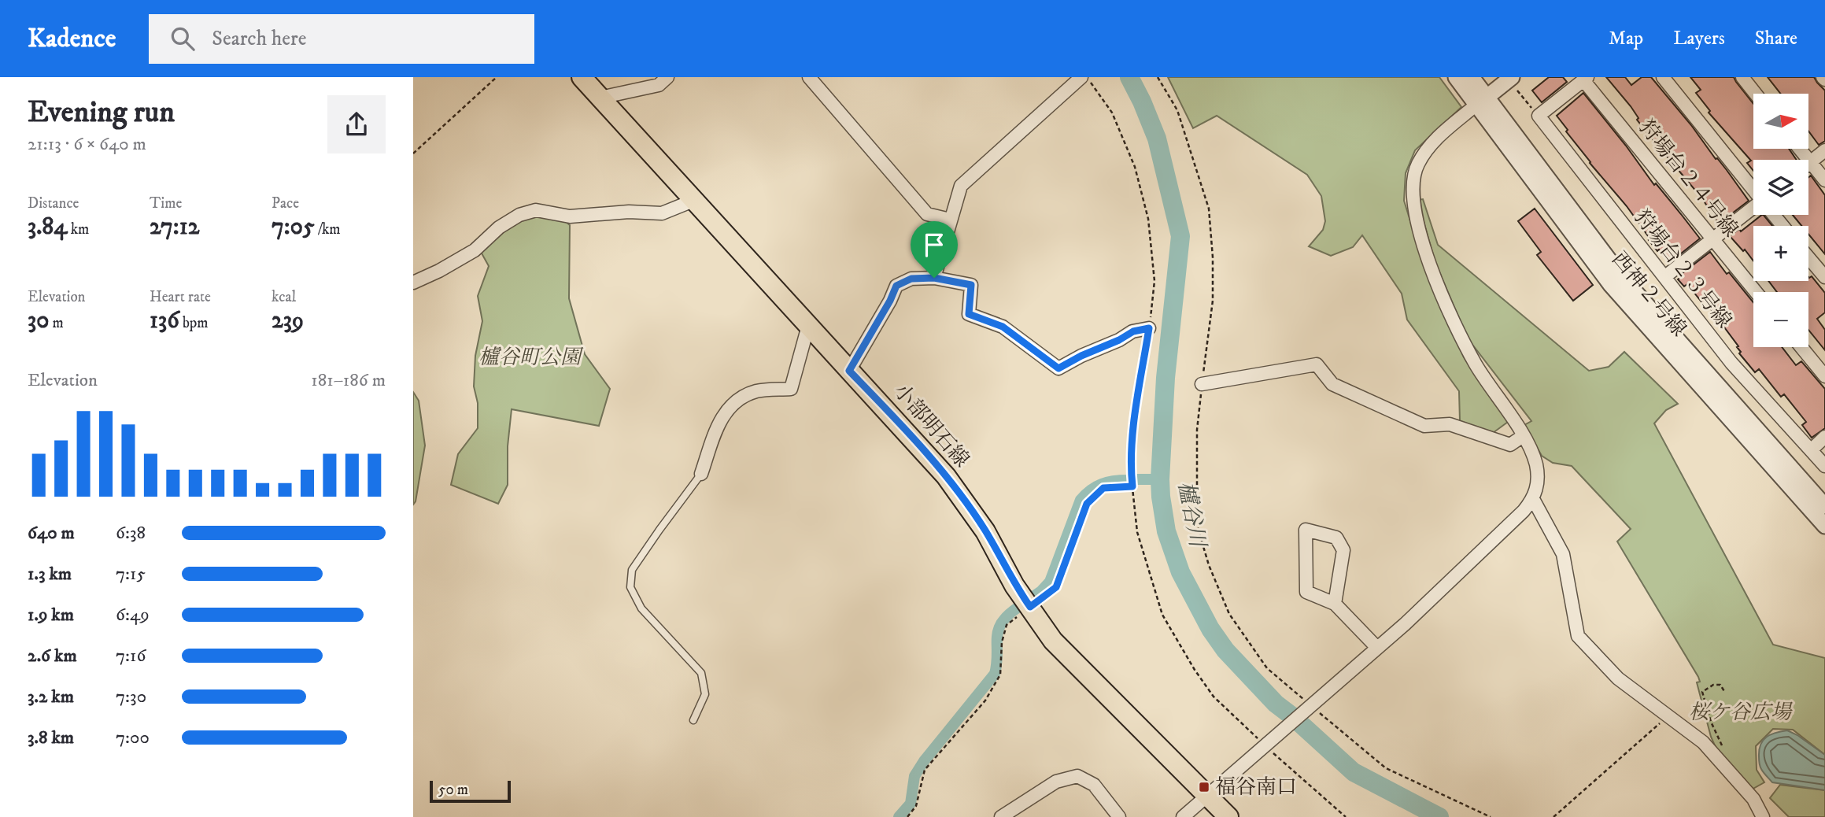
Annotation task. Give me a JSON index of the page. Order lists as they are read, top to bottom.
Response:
{
  "streets": {
    "main road": ["小部明石線"],
    "street": ["狩場台２４号線", "狩場台２３号線", "西神２号線"]
  },
  "water": ["櫨谷川"],
  "parks": ["櫨谷町公園", "桜ケ谷広場"],
  "places": {
    "transit": ["福谷南口"]
  },
  "scale_bar": "50 m",
  "north": "right",
  "page": {
    "header": "Kadence",
    "search": "Search here",
    "nav": ["Map", "Layers", "Share"],
    "heading": ["Evening run", "21:13 · 6 × 640 m"],
    "map_buttons": ["+", "−"],
    "stats": [
      ["Distance", "3.84 km"],
      ["Time", "27:12"],
      ["Pace", "7:05 /km"],
      ["Elevation", "30 m"],
      ["Heart rate", "136 bpm"],
      ["kcal", "239"]
    ],
    "chart": ["Elevation", "181–186 m"],
    "list": [
      {
        "name": "640 m",
        "note": "6:38"
      },
      {
        "name": "1.3 km",
        "note": "7:15"
      },
      {
        "name": "1.9 km",
        "note": "6:49"
      },
      {
        "name": "2.6 km",
        "note": "7:16"
      },
      {
        "name": "3.2 km",
        "note": "7:30"
      },
      {
        "name": "3.8 km",
        "note": "7:00"
      }
    ],
    "scale": "50 m"
  }
}
